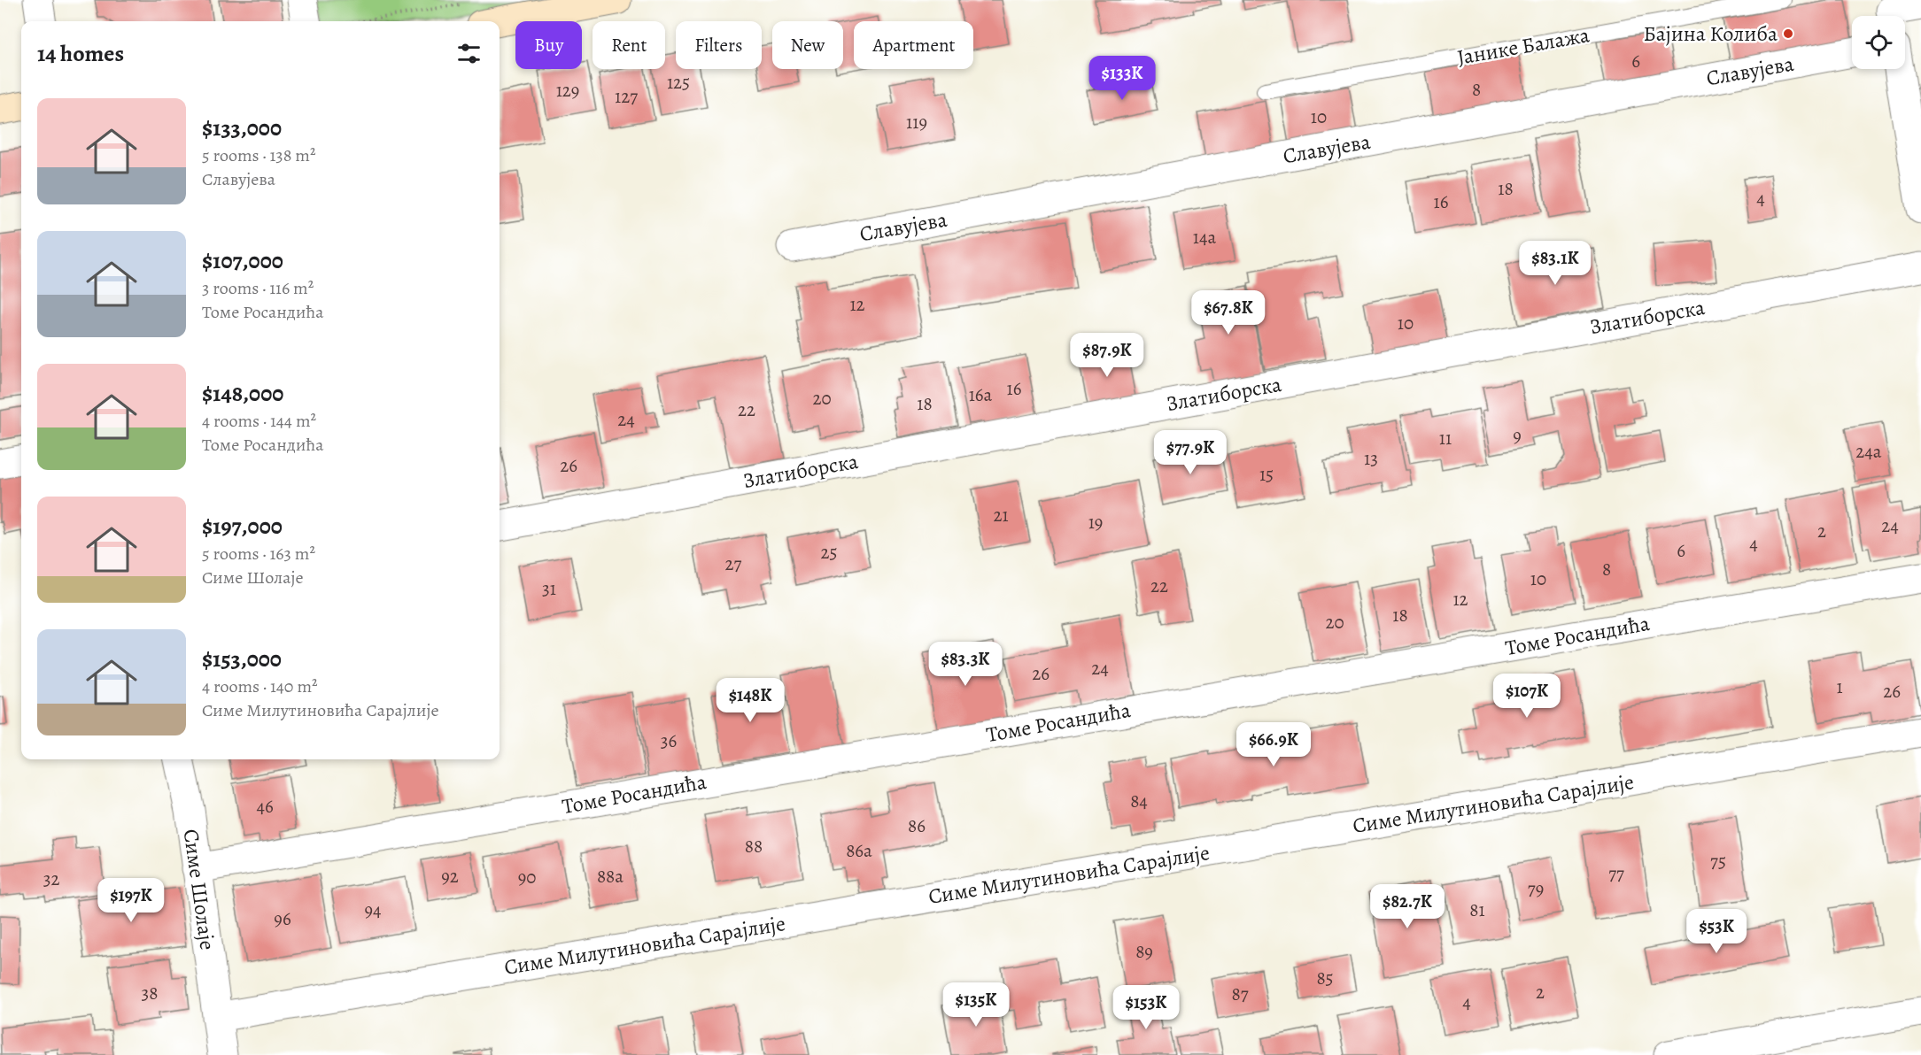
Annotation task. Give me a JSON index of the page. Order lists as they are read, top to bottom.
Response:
{
  "streets": {
    "street": [
      "Славујева",
      "Златиборска",
      "Томе Росандића",
      "Симе Милутиновића Сарајлије",
      "Симе Шолаје"
    ],
    "lane": ["Јанике Балажа"]
  },
  "crossings": [
    ["Томе Росандића", "Симе Шолаје"],
    ["Симе Милутиновића Сарајлије", "Симе Шолаје"]
  ],
  "places": ["Бајина Колиба"],
  "house_numbers": [
    "6",
    "125",
    "8",
    "129",
    "127",
    "10",
    "119",
    "18",
    "4",
    "16",
    "14a",
    "12",
    "10",
    "16",
    "16a",
    "20",
    "18",
    "22",
    "24",
    "9",
    "11",
    "24a",
    "13",
    "26",
    "15",
    "21",
    "19",
    "24",
    "2",
    "4",
    "6",
    "25",
    "27",
    "8",
    "10",
    "22",
    "31",
    "12",
    "18",
    "20",
    "24",
    "26",
    "1",
    "26",
    "36",
    "84",
    "46",
    "86",
    "88",
    "86a",
    "75",
    "77",
    "92",
    "88a",
    "90",
    "32",
    "79",
    "94",
    "81",
    "96",
    "89",
    "85",
    "2",
    "38",
    "87",
    "4"
  ],
  "page": {
    "chip": [
      "Buy",
      "Rent",
      "Filters",
      "New",
      "Apartment"
    ],
    "heading": "14 homes",
    "price": [
      "$133K",
      "$83.1K",
      "$67.8K",
      "$87.9K",
      "$77.9K",
      "$83.3K",
      "$107K",
      "$148K",
      "$66.9K",
      "$197K",
      "$82.7K",
      "$53K",
      "$135K",
      "$153K"
    ],
    "list": [
      {
        "name": "$133,000",
        "note": "5 rooms · 138 m² · Славујева"
      },
      {
        "name": "$107,000",
        "note": "3 rooms · 116 m² · Томе Росандића"
      },
      {
        "name": "$148,000",
        "note": "4 rooms · 144 m² · Томе Росандића"
      },
      {
        "name": "$197,000",
        "note": "5 rooms · 163 m² · Симе Шолаје"
      },
      {
        "name": "$153,000",
        "note": "4 rooms · 140 m² · Симе Милутиновића Сарајлије"
      }
    ]
  }
}
